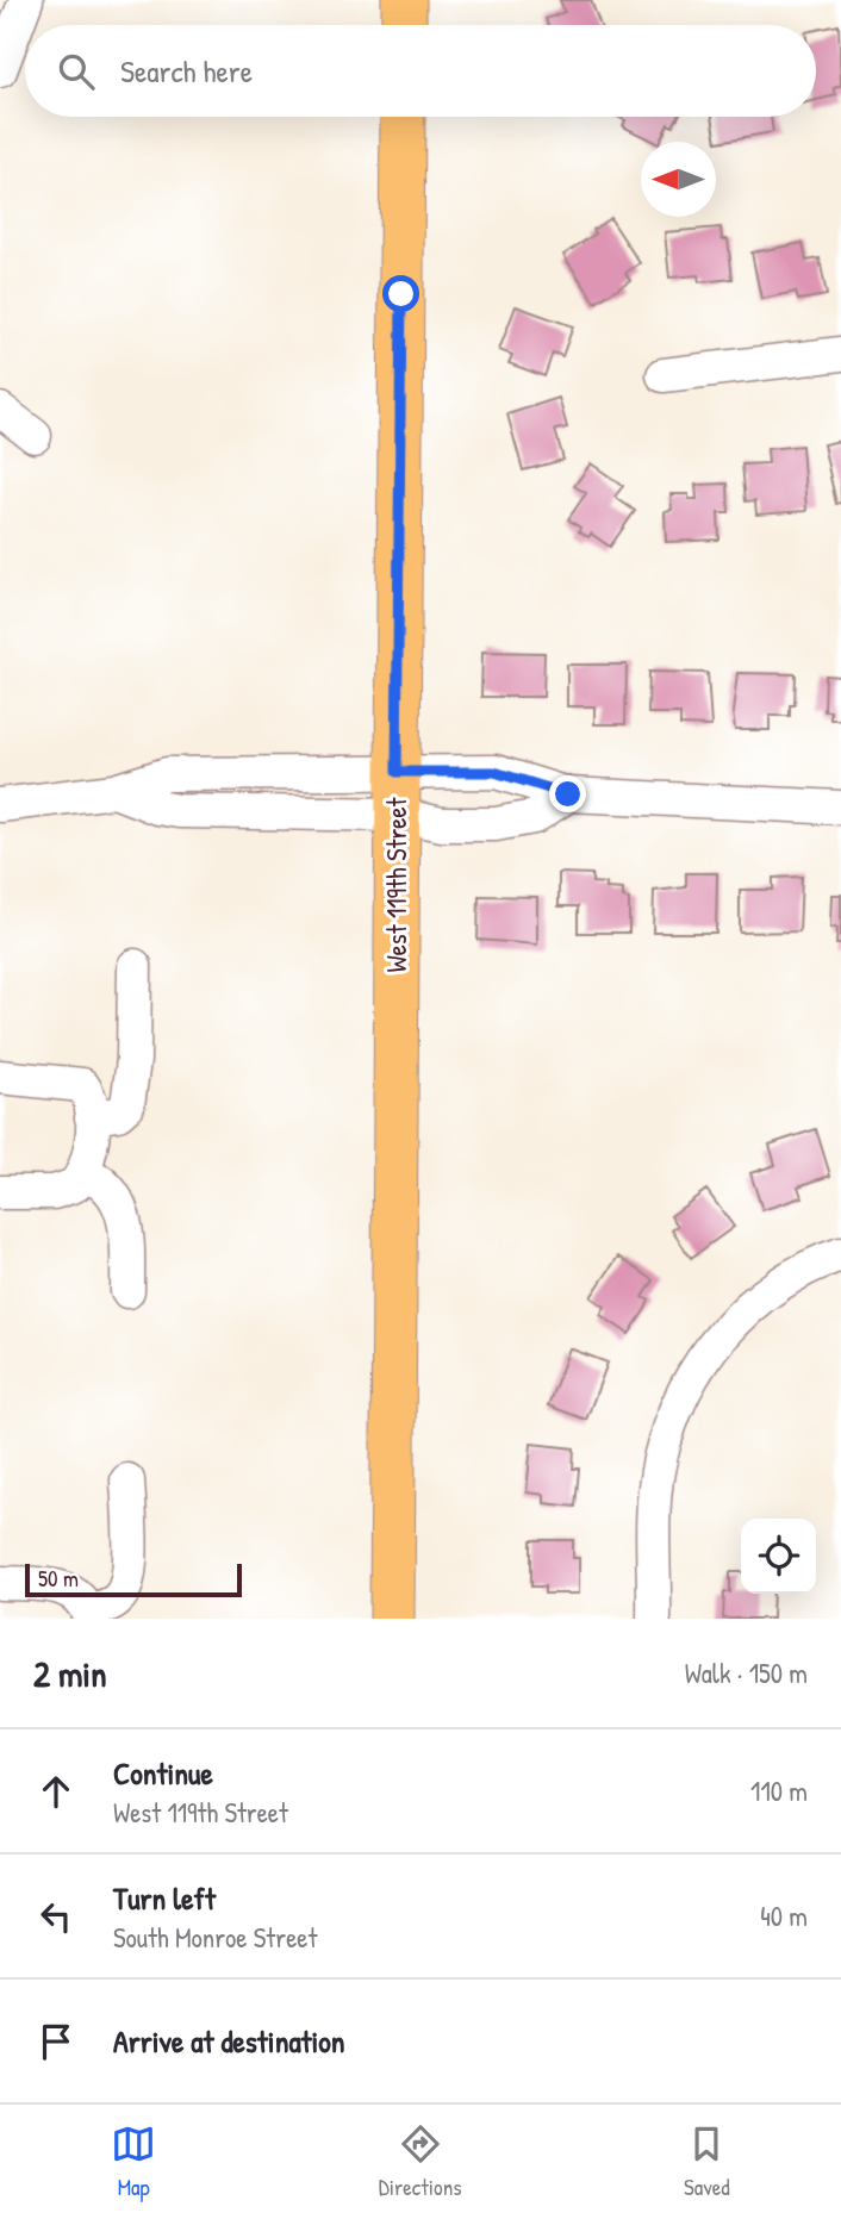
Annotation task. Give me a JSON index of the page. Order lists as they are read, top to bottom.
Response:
{
  "streets": {
    "main road": ["West 119th Street"]
  },
  "scale_bar": "50 m",
  "north": "left",
  "page": {
    "search": "Search here",
    "scale": "50 m",
    "heading": ["2 min", "Walk · 150 m"],
    "list": [
      ["Continue", "West 119th Street", "110 m"],
      ["Turn left", "South Monroe Street", "40 m"],
      "Arrive at destination"
    ],
    "nav": ["Map", "Directions", "Saved"]
  }
}
